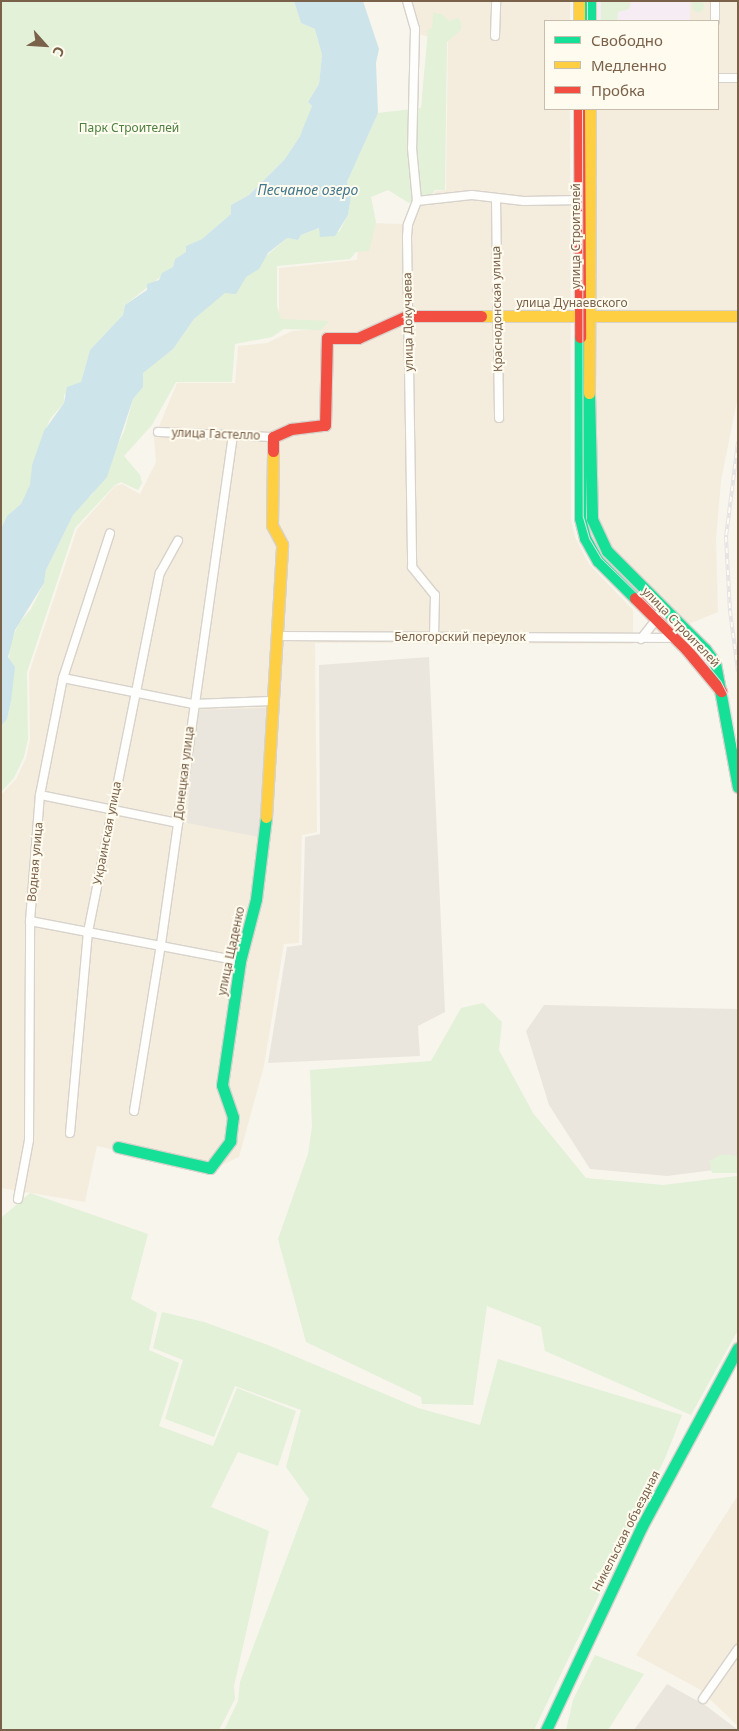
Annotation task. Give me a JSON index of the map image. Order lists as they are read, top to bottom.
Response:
{
  "streets": {
    "main road": [
      "улица Строителей",
      "улица Дунаевского",
      "улица Щаденко",
      "Никельская объездная"
    ],
    "street": [
      "Краснодонская улица",
      "улица Докучаева",
      "улица Гастелло",
      "Белогорский переулок",
      "Донецкая улица",
      "Украинская улица",
      "Водная улица"
    ]
  },
  "crossings": [
    ["улица Строителей", "улица Дунаевского"],
    ["улица Строителей", "Белогорский переулок"],
    ["улица Дунаевского", "Краснодонская улица"],
    ["улица Дунаевского", "улица Докучаева"],
    ["улица Докучаева", "Белогорский переулок"],
    ["улица Гастелло", "Донецкая улица"],
    ["улица Гастелло", "улица Щаденко"],
    ["Белогорский переулок", "улица Щаденко"]
  ],
  "water": ["Песчаное озеро"],
  "parks": ["Парк Строителей"],
  "legend": ["Свободно", "Медленно", "Пробка"],
  "north": "bottom right"
}
